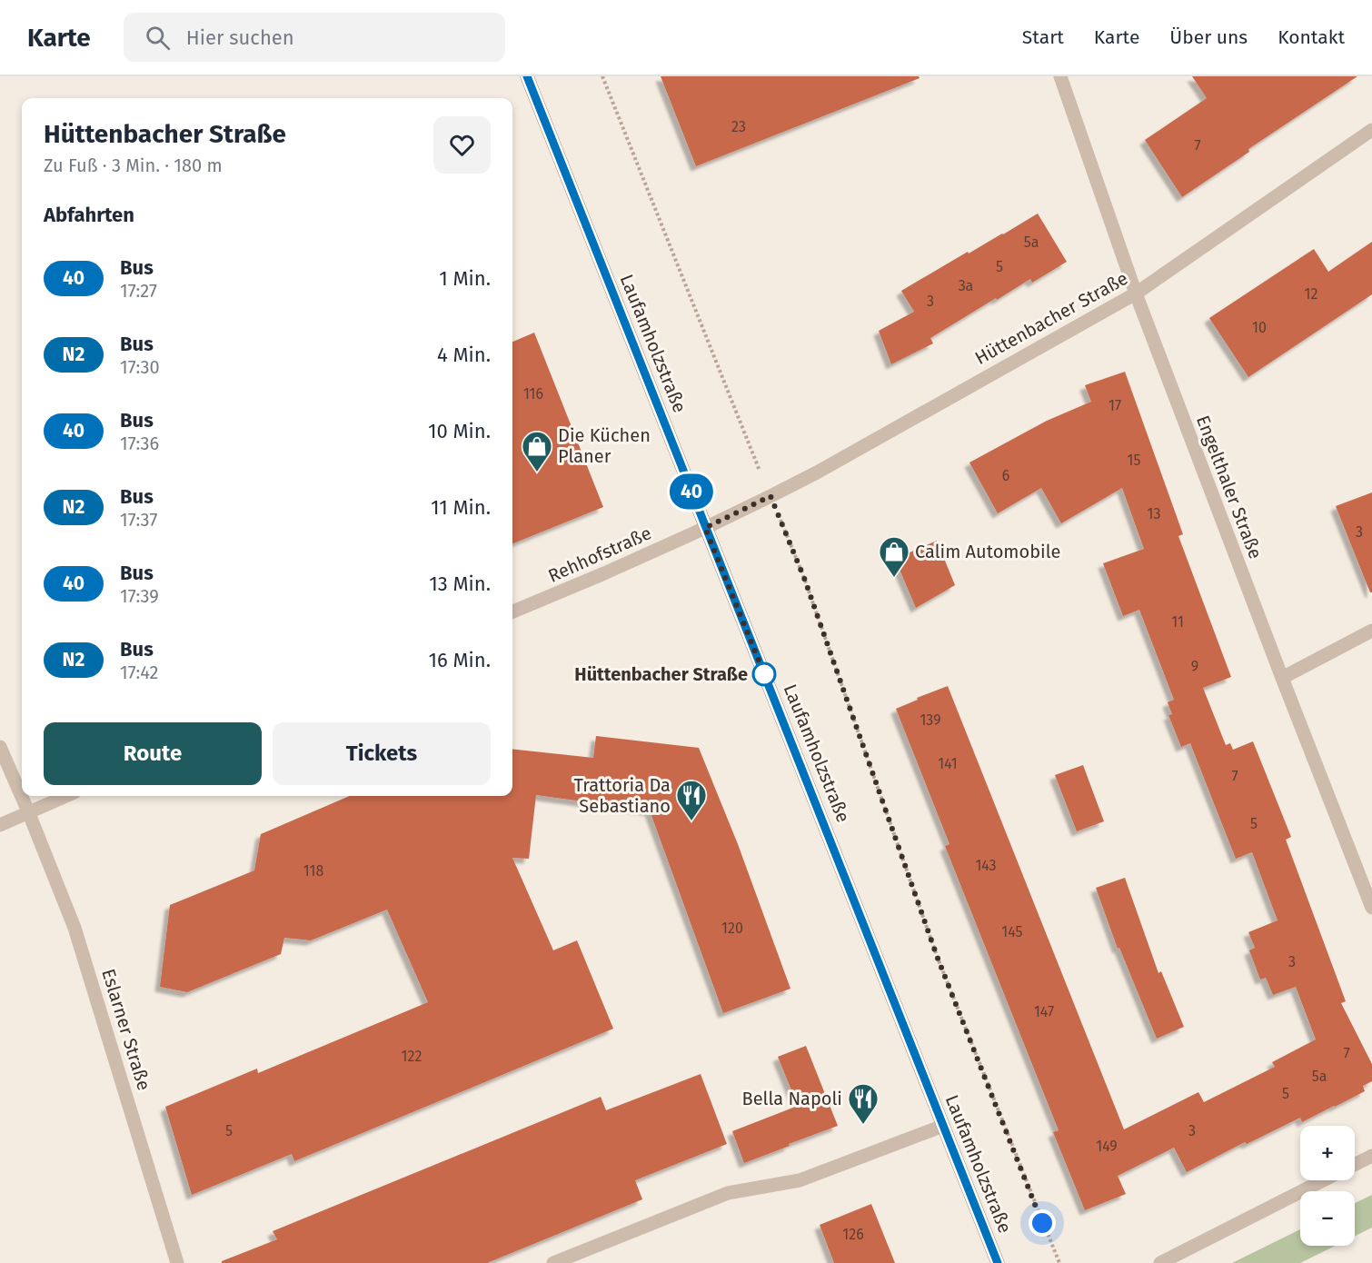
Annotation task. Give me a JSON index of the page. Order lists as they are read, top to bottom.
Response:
{
  "streets": {
    "main road": ["Laufamholzstraße"],
    "street": [
      "Hüttenbacher Straße",
      "Engelthaler Straße",
      "Rehhofstraße",
      "Eslarner Straße"
    ]
  },
  "crossings": [
    ["Hüttenbacher Straße", "Laufamholzstraße"],
    ["Hüttenbacher Straße", "Engelthaler Straße"],
    ["Hüttenbacher Straße", "Rehhofstraße"],
    ["Laufamholzstraße", "Rehhofstraße"]
  ],
  "places": {
    "shop": ["Die Küchen Planer", "Calim Automobile"],
    "other": ["Hüttenbacher Straße"],
    "restaurant": ["Trattoria Da Sebastiano", "Bella Napoli"]
  },
  "lines": ["bus line 40"],
  "house_numbers": [
    "23",
    "7",
    "5a",
    "5",
    "3a",
    "12",
    "3",
    "10",
    "116",
    "17",
    "15",
    "6",
    "13",
    "3",
    "11",
    "9",
    "139",
    "141",
    "7",
    "5",
    "143",
    "118",
    "120",
    "145",
    "3",
    "147",
    "7",
    "122",
    "5a",
    "5",
    "5",
    "3",
    "149",
    "126"
  ],
  "page": {
    "header": "Karte",
    "search": "Hier suchen",
    "nav": [
      "Start",
      "Karte",
      "Über uns",
      "Kontakt"
    ],
    "on_map": "40",
    "heading": [
      ["Hüttenbacher Straße", "Zu Fuß · 3 Min. · 180 m"],
      "Abfahrten"
    ],
    "list": [
      {
        "mark": "40",
        "name": "Bus",
        "note": "17:27",
        "value": "1 Min."
      },
      {
        "mark": "N2",
        "name": "Bus",
        "note": "17:30",
        "value": "4 Min."
      },
      {
        "mark": "40",
        "name": "Bus",
        "note": "17:36",
        "value": "10 Min."
      },
      {
        "mark": "N2",
        "name": "Bus",
        "note": "17:37",
        "value": "11 Min."
      },
      {
        "mark": "40",
        "name": "Bus",
        "note": "17:39",
        "value": "13 Min."
      },
      {
        "mark": "N2",
        "name": "Bus",
        "note": "17:42",
        "value": "16 Min."
      }
    ],
    "buttons": ["Route", "Tickets"],
    "map_buttons": ["+", "−"]
  }
}
